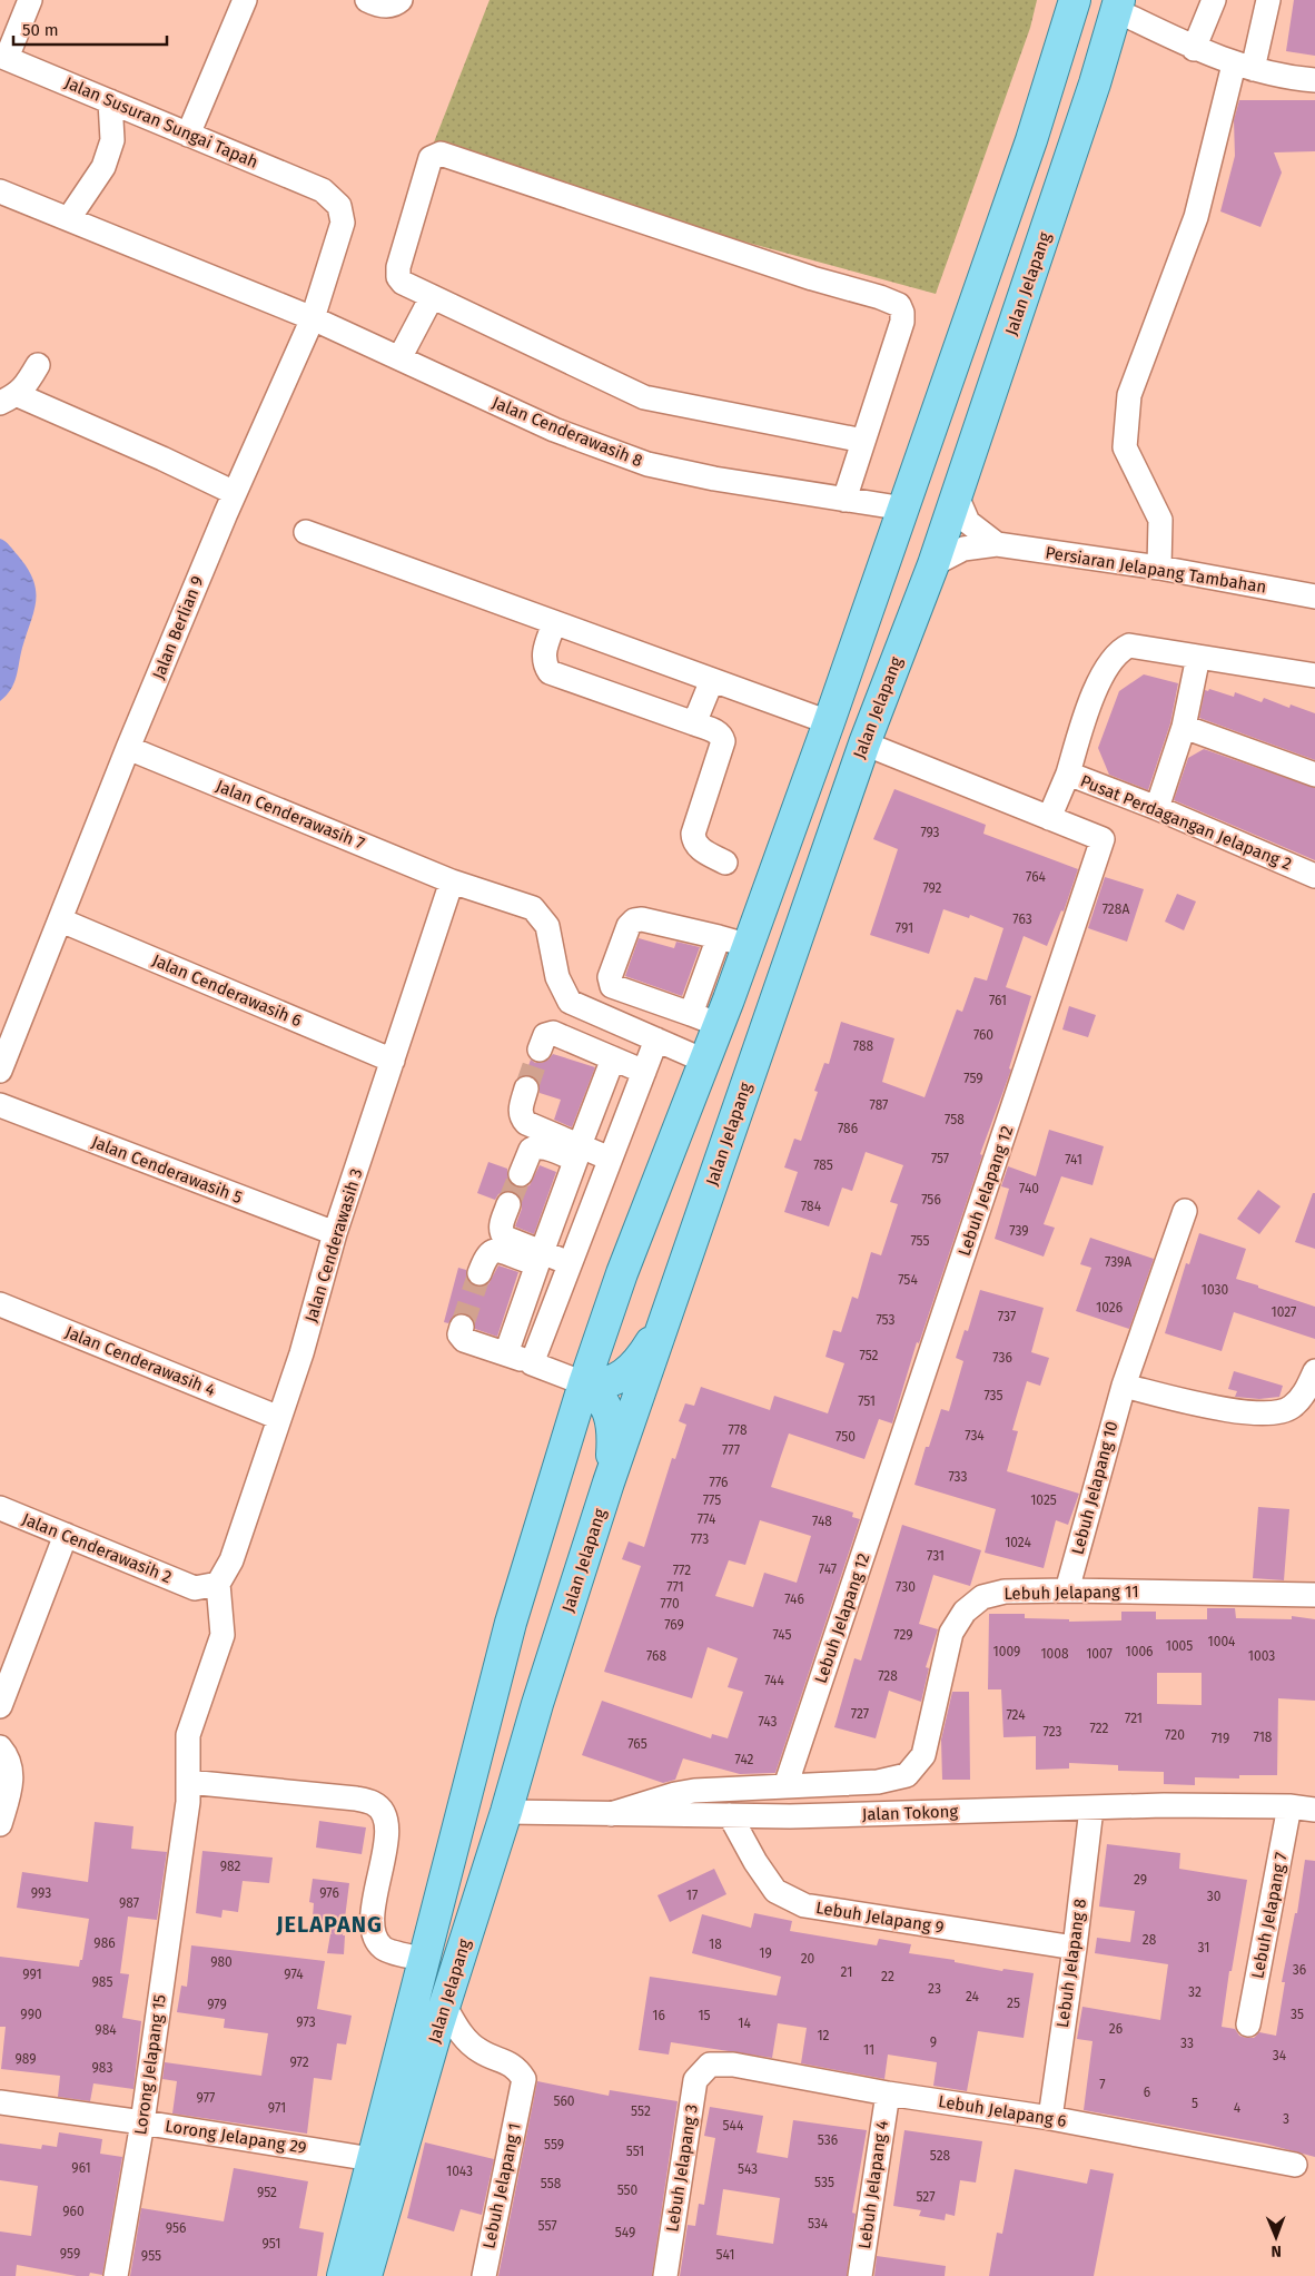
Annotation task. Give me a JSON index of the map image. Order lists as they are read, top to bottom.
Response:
{
  "streets": {
    "main road": ["Jalan Jelapang"],
    "street": [
      "Jalan Susuran Sungai Tapah",
      "Jalan Cenderawasih 8",
      "Persiaran Jelapang Tambahan",
      "Jalan Berlian 9",
      "Jalan Cenderawasih 7",
      "Pusat Perdagangan Jelapang 2",
      "Jalan Cenderawasih 6",
      "Jalan Cenderawasih 5",
      "Lebuh Jelapang 12",
      "Jalan Cenderawasih 3",
      "Jalan Cenderawasih 4",
      "Lebuh Jelapang 10",
      "Jalan Cenderawasih 2",
      "Lebuh Jelapang 11",
      "Jalan Tokong",
      "Lebuh Jelapang 7",
      "Lebuh Jelapang 9",
      "Lebuh Jelapang 8",
      "Lorong Jelapang 15",
      "Lebuh Jelapang 6",
      "Lorong Jelapang 29",
      "Lebuh Jelapang 3",
      "Lebuh Jelapang 4",
      "Lebuh Jelapang 1"
    ]
  },
  "crossings": [
    ["Jalan Susuran Sungai Tapah", "Jalan Berlian 9"],
    ["Jalan Jelapang", "Jalan Cenderawasih 8"],
    ["Jalan Jelapang", "Persiaran Jelapang Tambahan"],
    ["Jalan Jelapang", "Jalan Cenderawasih 7"],
    ["Jalan Jelapang", "Lebuh Jelapang 12"],
    ["Jalan Jelapang", "Jalan Tokong"],
    ["Jalan Jelapang", "Lorong Jelapang 29"],
    ["Jalan Jelapang", "Lebuh Jelapang 1"],
    ["Jalan Cenderawasih 8", "Jalan Berlian 9"],
    ["Jalan Berlian 9", "Jalan Cenderawasih 7"],
    ["Jalan Berlian 9", "Jalan Cenderawasih 6"],
    ["Jalan Cenderawasih 7", "Jalan Cenderawasih 3"],
    ["Jalan Cenderawasih 6", "Jalan Cenderawasih 3"],
    ["Jalan Cenderawasih 5", "Jalan Cenderawasih 3"],
    ["Lebuh Jelapang 12", "Lebuh Jelapang 11"],
    ["Jalan Cenderawasih 3", "Jalan Cenderawasih 4"],
    ["Jalan Cenderawasih 3", "Jalan Cenderawasih 2"],
    ["Jalan Cenderawasih 3", "Lorong Jelapang 15"],
    ["Lebuh Jelapang 10", "Lebuh Jelapang 11"],
    ["Jalan Cenderawasih 2", "Lorong Jelapang 15"],
    ["Lebuh Jelapang 11", "Jalan Tokong"],
    ["Jalan Tokong", "Lebuh Jelapang 7"],
    ["Jalan Tokong", "Lebuh Jelapang 9"],
    ["Jalan Tokong", "Lebuh Jelapang 8"],
    ["Lebuh Jelapang 9", "Lebuh Jelapang 8"],
    ["Lebuh Jelapang 8", "Lebuh Jelapang 6"],
    ["Lorong Jelapang 15", "Lorong Jelapang 29"],
    ["Lebuh Jelapang 6", "Lebuh Jelapang 3"],
    ["Lebuh Jelapang 6", "Lebuh Jelapang 4"]
  ],
  "districts": ["JELAPANG"],
  "house_numbers": [
    "793",
    "764",
    "792",
    "728A",
    "763",
    "791",
    "761",
    "760",
    "788",
    "759",
    "787",
    "758",
    "786",
    "757",
    "741",
    "785",
    "740",
    "756",
    "784",
    "739",
    "755",
    "739A",
    "754",
    "1030",
    "1026",
    "1027",
    "737",
    "753",
    "752",
    "736",
    "735",
    "751",
    "778",
    "734",
    "750",
    "777",
    "733",
    "776",
    "775",
    "1025",
    "774",
    "748",
    "773",
    "1024",
    "731",
    "747",
    "772",
    "771",
    "730",
    "746",
    "770",
    "769",
    "745",
    "729",
    "1004",
    "1005",
    "1009",
    "1006",
    "1008",
    "1007",
    "768",
    "1003",
    "728",
    "744",
    "727",
    "724",
    "721",
    "743",
    "722",
    "723",
    "720",
    "718",
    "719",
    "765",
    "742",
    "982",
    "29",
    "993",
    "976",
    "17",
    "30",
    "987",
    "28",
    "986",
    "18",
    "31",
    "19",
    "20",
    "980",
    "36",
    "21",
    "991",
    "974",
    "22",
    "985",
    "23",
    "32",
    "24",
    "25",
    "979",
    "990",
    "35",
    "16",
    "15",
    "973",
    "14",
    "26",
    "984",
    "12",
    "9",
    "33",
    "11",
    "34",
    "989",
    "972",
    "983",
    "7",
    "6",
    "977",
    "560",
    "5",
    "971",
    "4",
    "552",
    "3",
    "544",
    "536",
    "559",
    "551",
    "528",
    "961",
    "543",
    "1043",
    "535",
    "558",
    "550",
    "952",
    "527",
    "960",
    "534",
    "557",
    "956",
    "549",
    "951",
    "959",
    "541",
    "955"
  ],
  "scale_bar": "50 m",
  "north": "bottom"
}
